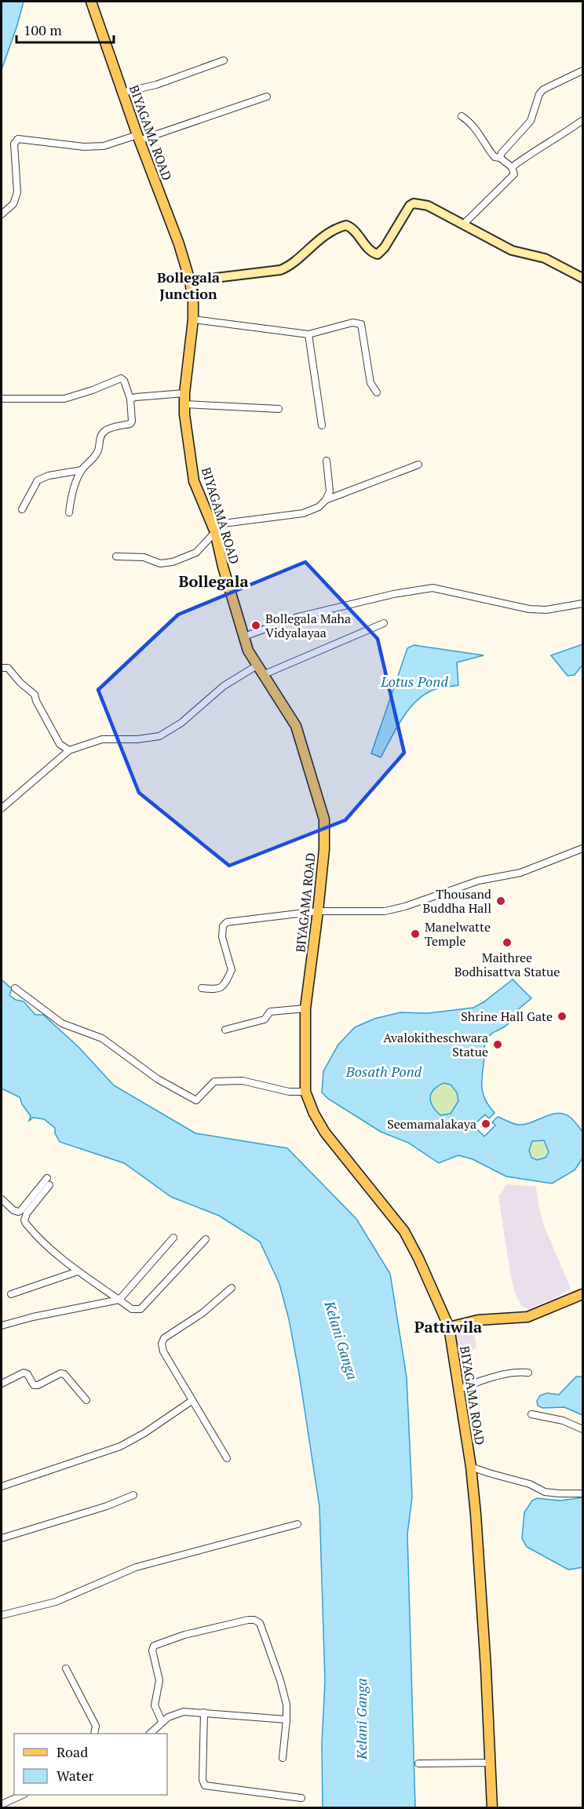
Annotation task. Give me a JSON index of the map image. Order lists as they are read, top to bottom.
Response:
{
  "streets": {
    "main road": ["BIYAGAMA ROAD"]
  },
  "districts": ["Bollegala Junction", "Bollegala", "Pattiwila"],
  "water": ["Lotus Pond", "Bosath Pond", "Kelani Ganga"],
  "places": [
    "Bollegala Maha Vidyalayaa",
    "Thousand Buddha Hall",
    "Manelwatte Temple",
    "Maithree Bodhisattva Statue",
    "Shrine Hall Gate",
    "Avalokitheschwara Statue",
    "Seemamalakaya"
  ],
  "legend": ["Road", "Water"],
  "scale_bar": "100 m"
}
